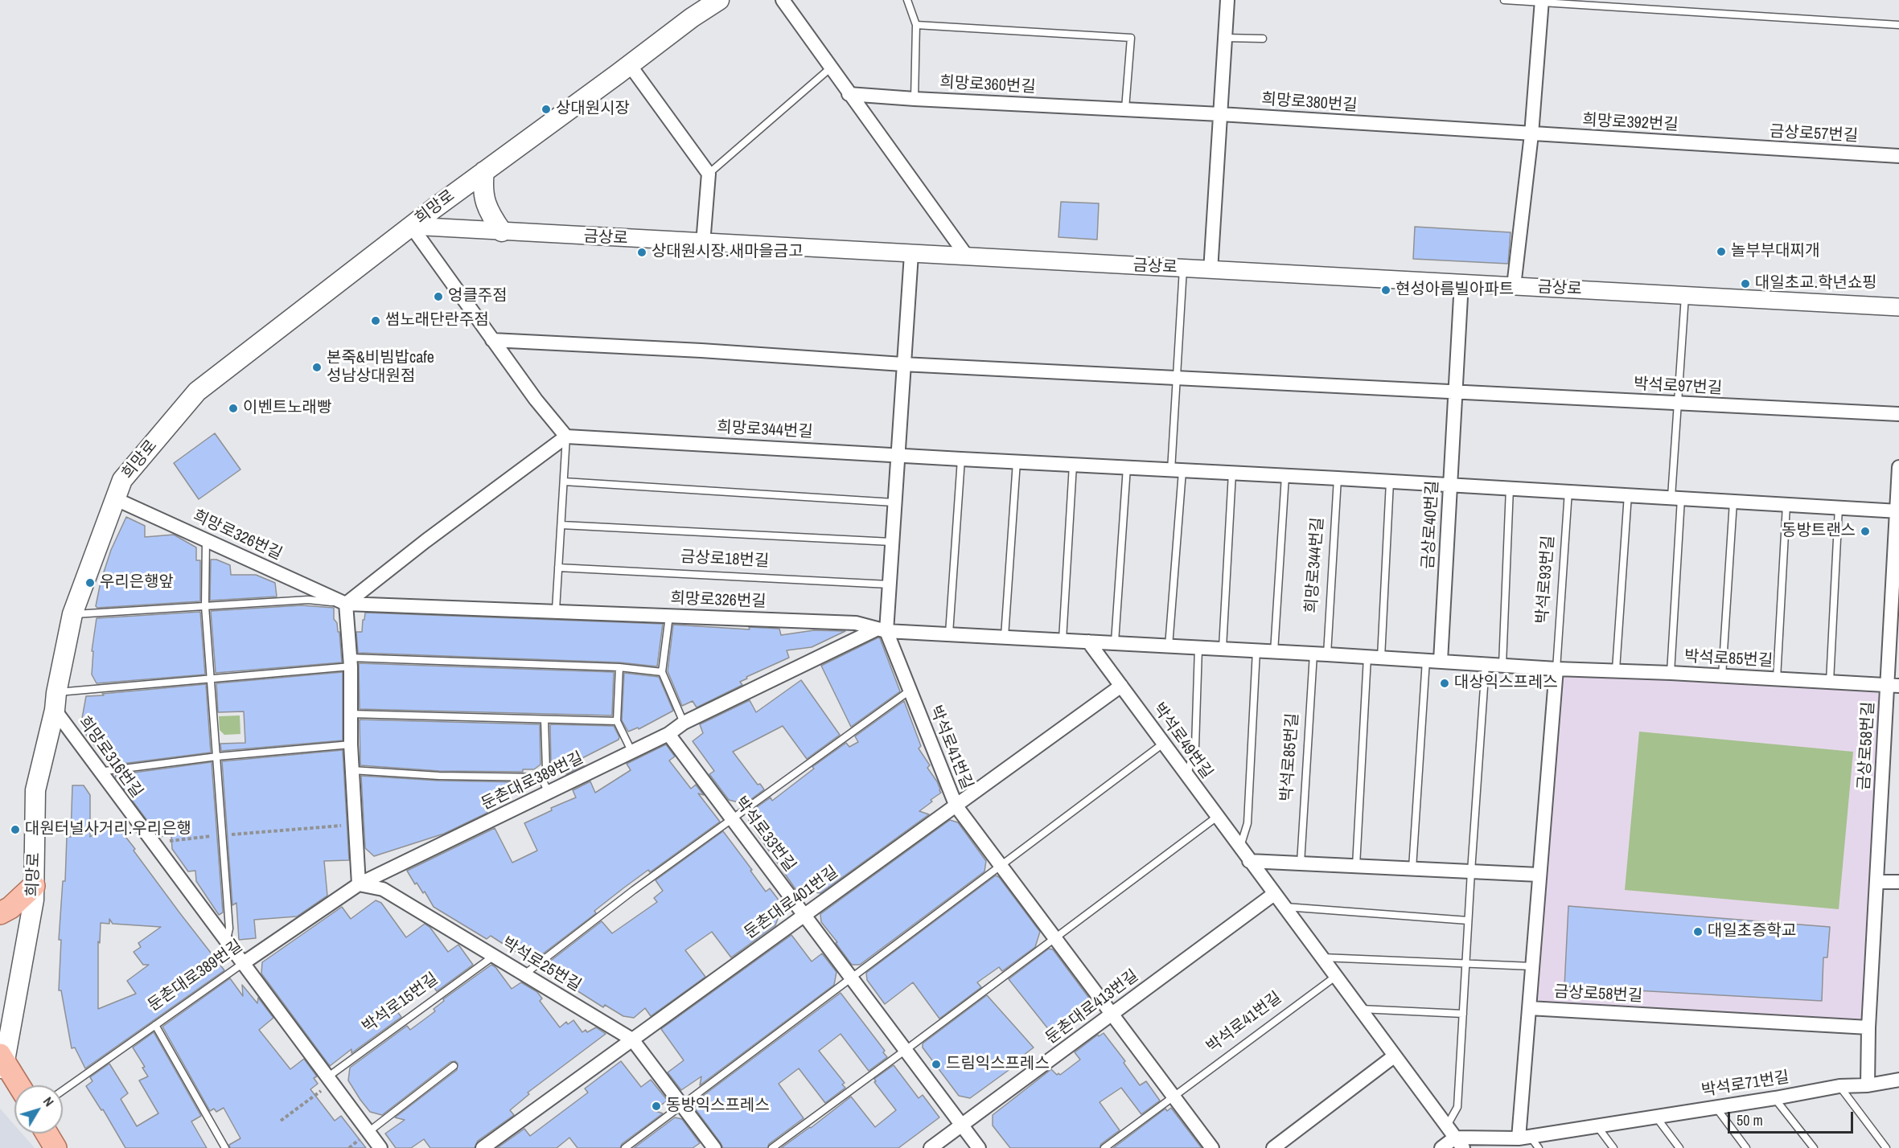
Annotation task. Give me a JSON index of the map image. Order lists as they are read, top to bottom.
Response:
{
  "streets": {
    "main road": ["희망로"],
    "street": [
      "희망로360번길",
      "희망로380번길",
      "희망로392번길",
      "금상로57번길",
      "금상로",
      "박석로97번길",
      "희망로344번길",
      "금상로40번길",
      "희망로326번길",
      "박석로85번길",
      "박석로49번길",
      "금상로58번길",
      "박석로41번길",
      "희망로316번길",
      "둔촌대로389번길",
      "박석로33번길",
      "둔촌대로401번길",
      "박석로25번길",
      "둔촌대로413번길",
      "박석로71번길"
    ],
    "lane": ["금상로18번길", "박석로93번길", "박석로15번길"]
  },
  "crossings": [
    ["희망로360번길", "희망로380번길"],
    ["희망로380번길", "희망로392번길"],
    ["희망로392번길", "금상로57번길"],
    ["희망로", "금상로"],
    ["희망로", "희망로326번길"],
    ["희망로", "희망로316번길"],
    ["금상로", "금상로40번길"],
    ["박석로97번길", "금상로40번길"],
    ["희망로344번길", "금상로40번길"],
    ["희망로344번길", "박석로85번길"],
    ["금상로40번길", "박석로85번길"],
    ["희망로326번길", "박석로85번길"],
    ["희망로326번길", "박석로49번길"],
    ["희망로326번길", "박석로41번길"],
    ["희망로326번길", "둔촌대로389번길"],
    ["박석로93번길", "박석로85번길"],
    ["박석로85번길", "박석로49번길"],
    ["박석로85번길", "금상로58번길"],
    ["박석로49번길", "박석로41번길"],
    ["박석로49번길", "둔촌대로401번길"],
    ["박석로49번길", "둔촌대로413번길"],
    ["박석로49번길", "박석로71번길"],
    ["금상로58번길", "박석로71번길"],
    ["박석로41번길", "둔촌대로389번길"],
    ["박석로41번길", "둔촌대로401번길"],
    ["박석로41번길", "둔촌대로413번길"],
    ["희망로316번길", "둔촌대로389번길"],
    ["둔촌대로389번길", "박석로33번길"],
    ["둔촌대로389번길", "박석로25번길"],
    ["박석로33번길", "둔촌대로401번길"],
    ["박석로33번길", "둔촌대로413번길"],
    ["둔촌대로401번길", "박석로25번길"],
    ["박석로25번길", "박석로15번길"]
  ],
  "places": [
    "상대원시장",
    "놀부부대찌개",
    "상대원시장.새마을금고",
    "대일초교.학년쇼핑",
    "현성아름빌아파트",
    "엉클주점",
    "썸노래단란주점",
    "본죽&비빔밥cafe 성남상대원점",
    "이벤트노래빵",
    "동방트랜스",
    "우리은행앞",
    "대상익스프레스",
    "대원터널사거리.우리은행",
    "대일초증학교",
    "드림익스프레스",
    "동방익스프레스"
  ],
  "scale_bar": "50 m",
  "north": "top right"
}
